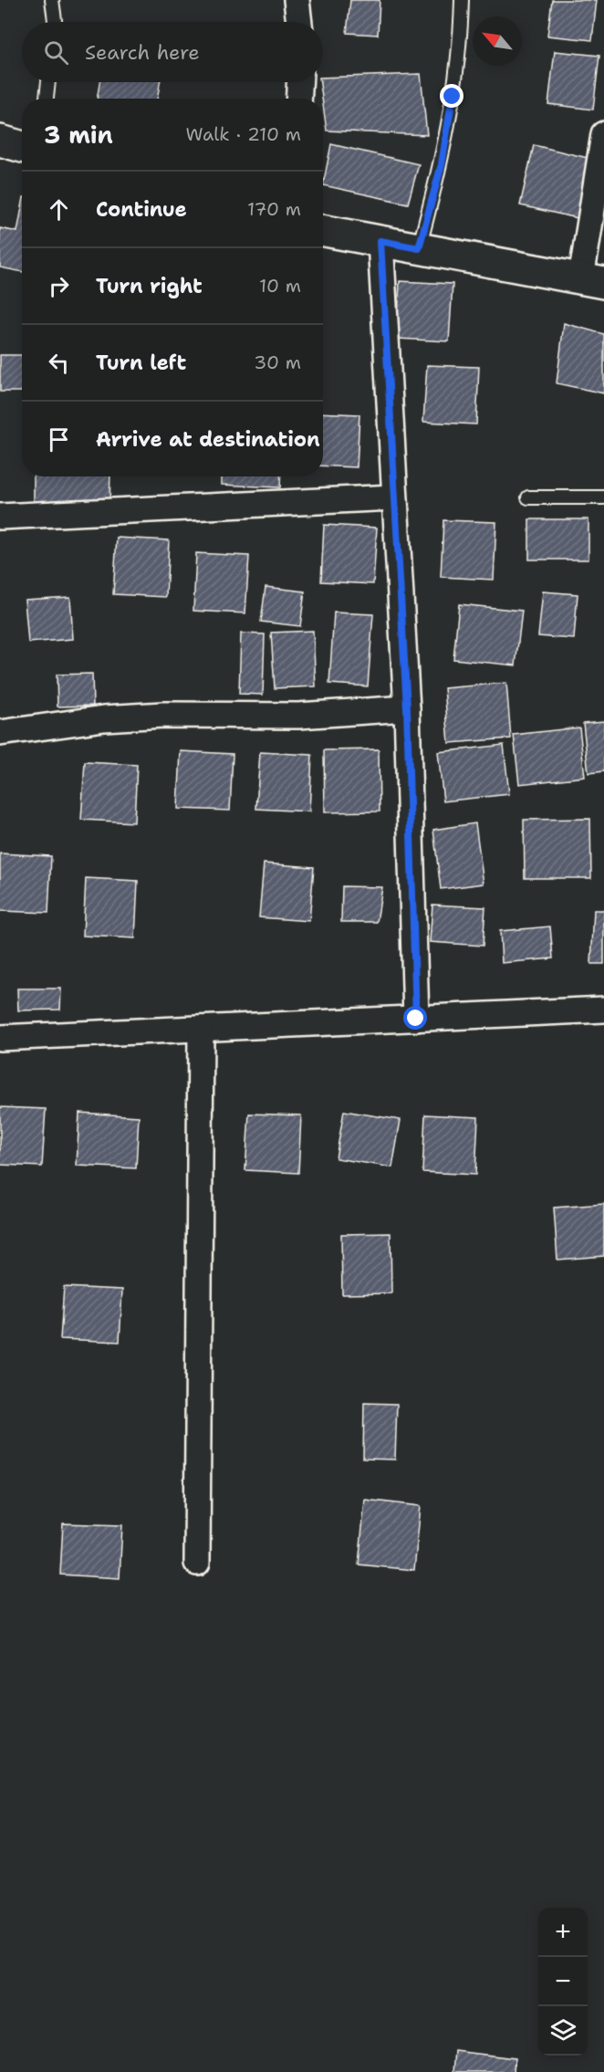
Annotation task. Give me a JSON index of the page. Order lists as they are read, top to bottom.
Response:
{
  "north": "top left",
  "page": {
    "search": "Search here",
    "heading": ["3 min", "Walk · 210 m"],
    "list": [
      ["Continue", "170 m"],
      ["Turn right", "10 m"],
      ["Turn left", "30 m"],
      "Arrive at destination"
    ],
    "map_buttons": ["+", "−"]
  }
}
